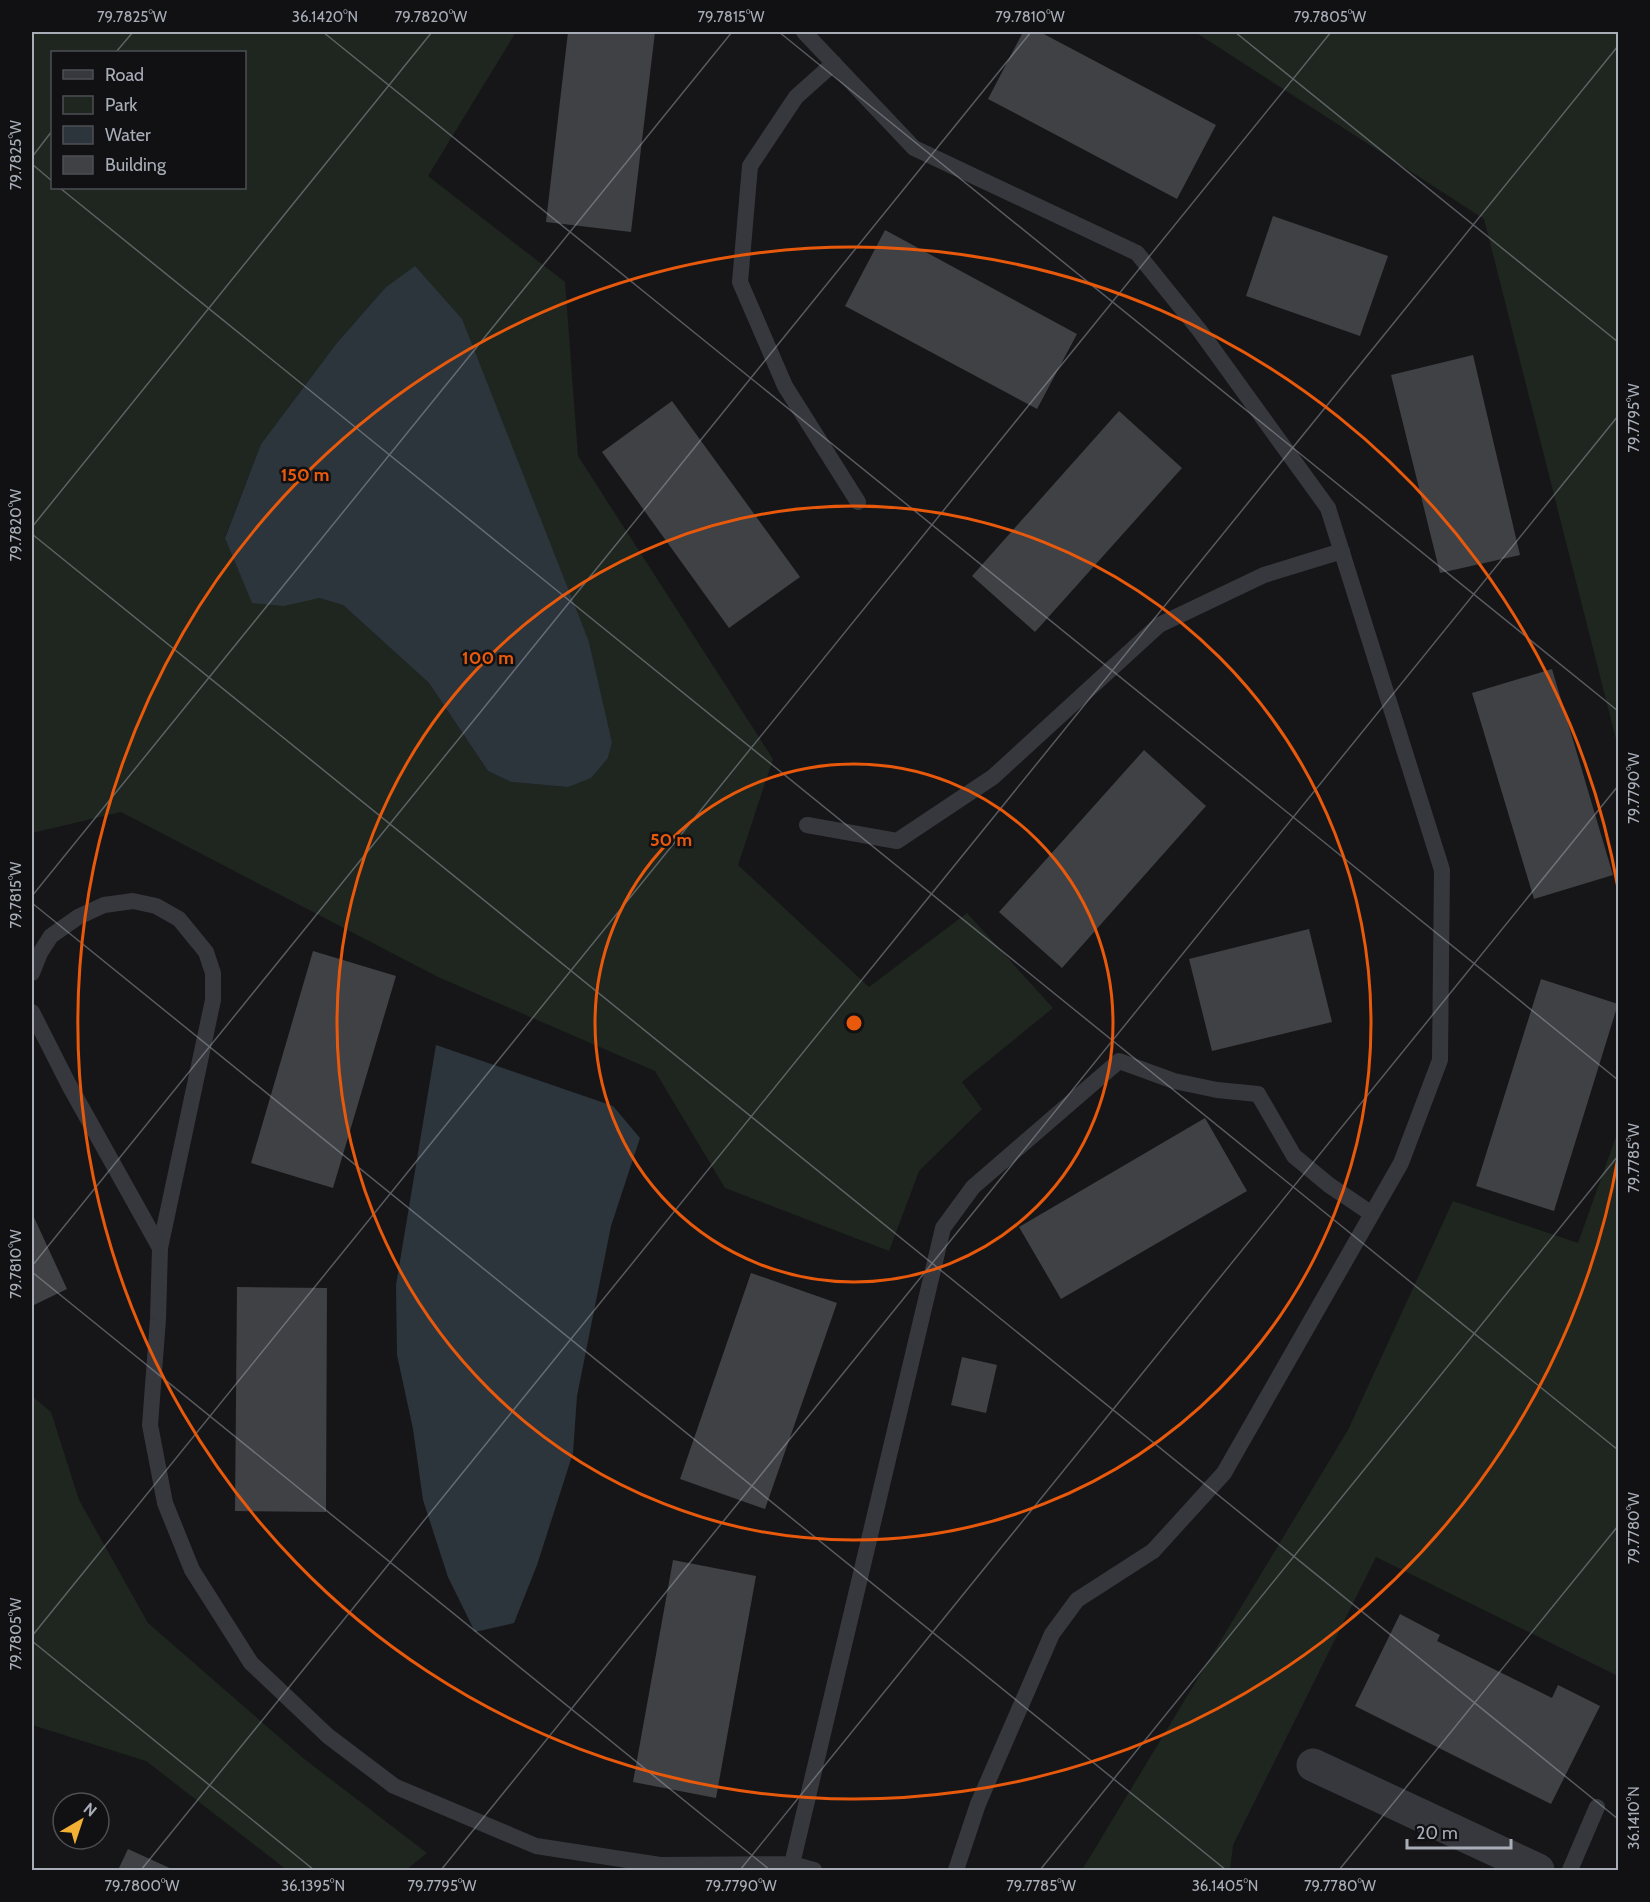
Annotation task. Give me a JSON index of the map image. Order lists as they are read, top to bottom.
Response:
{
  "legend": [
    "Road",
    "Park",
    "Water",
    "Building"
  ],
  "scale_bar": "20 m",
  "north": "top right",
  "coordinates": [
    "79.7825°W",
    "36.1420°N",
    "79.7820°W",
    "79.7815°W",
    "79.7810°W",
    "79.7805°W",
    "79.7795°W",
    "79.7790°W",
    "79.7785°W",
    "79.7780°W",
    "36.1410°N",
    "79.7800°W",
    "36.1395°N",
    "36.1405°N"
  ],
  "rings": ["150 m", "100 m", "50 m"]
}
